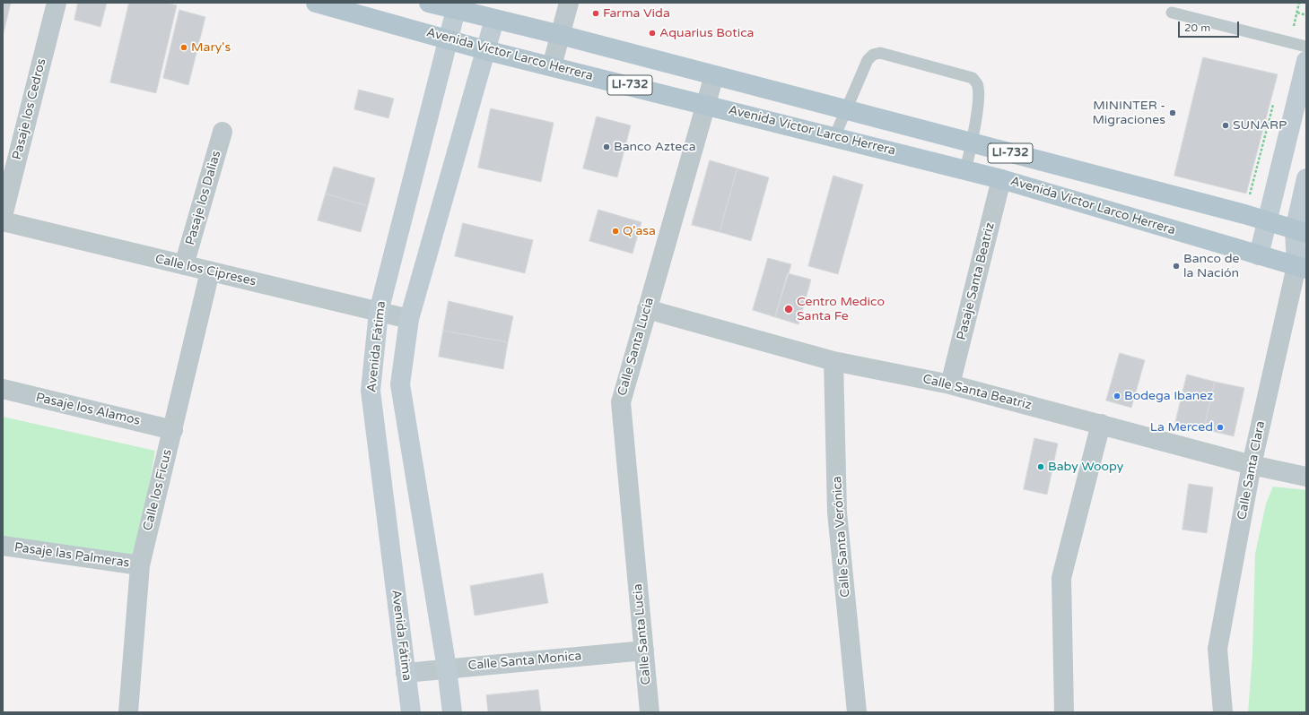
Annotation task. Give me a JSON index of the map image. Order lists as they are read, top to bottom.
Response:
{
  "streets": {
    "main road": [
      "Avenida Víctor Larco Herrera",
      "LI-732",
      "Avenida Fátima",
      "Calle Santa Clara"
    ],
    "street": [
      "Pasaje los Cedros",
      "Pasaje los Dalias",
      "Calle los Cipreses",
      "Pasaje Santa Beatriz",
      "Calle Santa Lucia",
      "Calle Santa Beatriz",
      "Pasaje los Alamos",
      "Calle los Ficus",
      "Calle Santa Verónica",
      "Pasaje las Palmeras",
      "Calle Santa Monica"
    ]
  },
  "crossings": [
    ["Avenida Víctor Larco Herrera", "Pasaje Santa Beatriz"],
    ["Avenida Víctor Larco Herrera", "Avenida Fátima"],
    ["Avenida Víctor Larco Herrera", "Calle Santa Lucia"],
    ["Avenida Víctor Larco Herrera", "Calle Santa Clara"],
    ["LI-732", "Avenida Fátima"],
    ["LI-732", "Calle Santa Lucia"],
    ["LI-732", "Calle Santa Clara"],
    ["Pasaje los Dalias", "Calle los Cipreses"],
    ["Calle los Cipreses", "Avenida Fátima"],
    ["Calle los Cipreses", "Calle los Ficus"],
    ["Pasaje Santa Beatriz", "Calle Santa Beatriz"],
    ["Avenida Fátima", "Calle Santa Monica"],
    ["Calle Santa Lucia", "Calle Santa Beatriz"],
    ["Calle Santa Lucia", "Calle Santa Monica"],
    ["Calle Santa Beatriz", "Calle Santa Clara"],
    ["Calle Santa Beatriz", "Calle Santa Verónica"],
    ["Pasaje los Alamos", "Calle los Ficus"],
    ["Calle los Ficus", "Pasaje las Palmeras"]
  ],
  "places": [
    "Farma Vida",
    "Aquarius Botica",
    "Mary's",
    "MININTER - Migraciones",
    "SUNARP",
    "Banco Azteca",
    "Q'asa",
    "Banco de la Nación",
    "Centro Medico Santa Fe",
    "Bodega Ibanez",
    "La Merced",
    "Baby Woopy"
  ],
  "scale_bar": "20 m"
}
